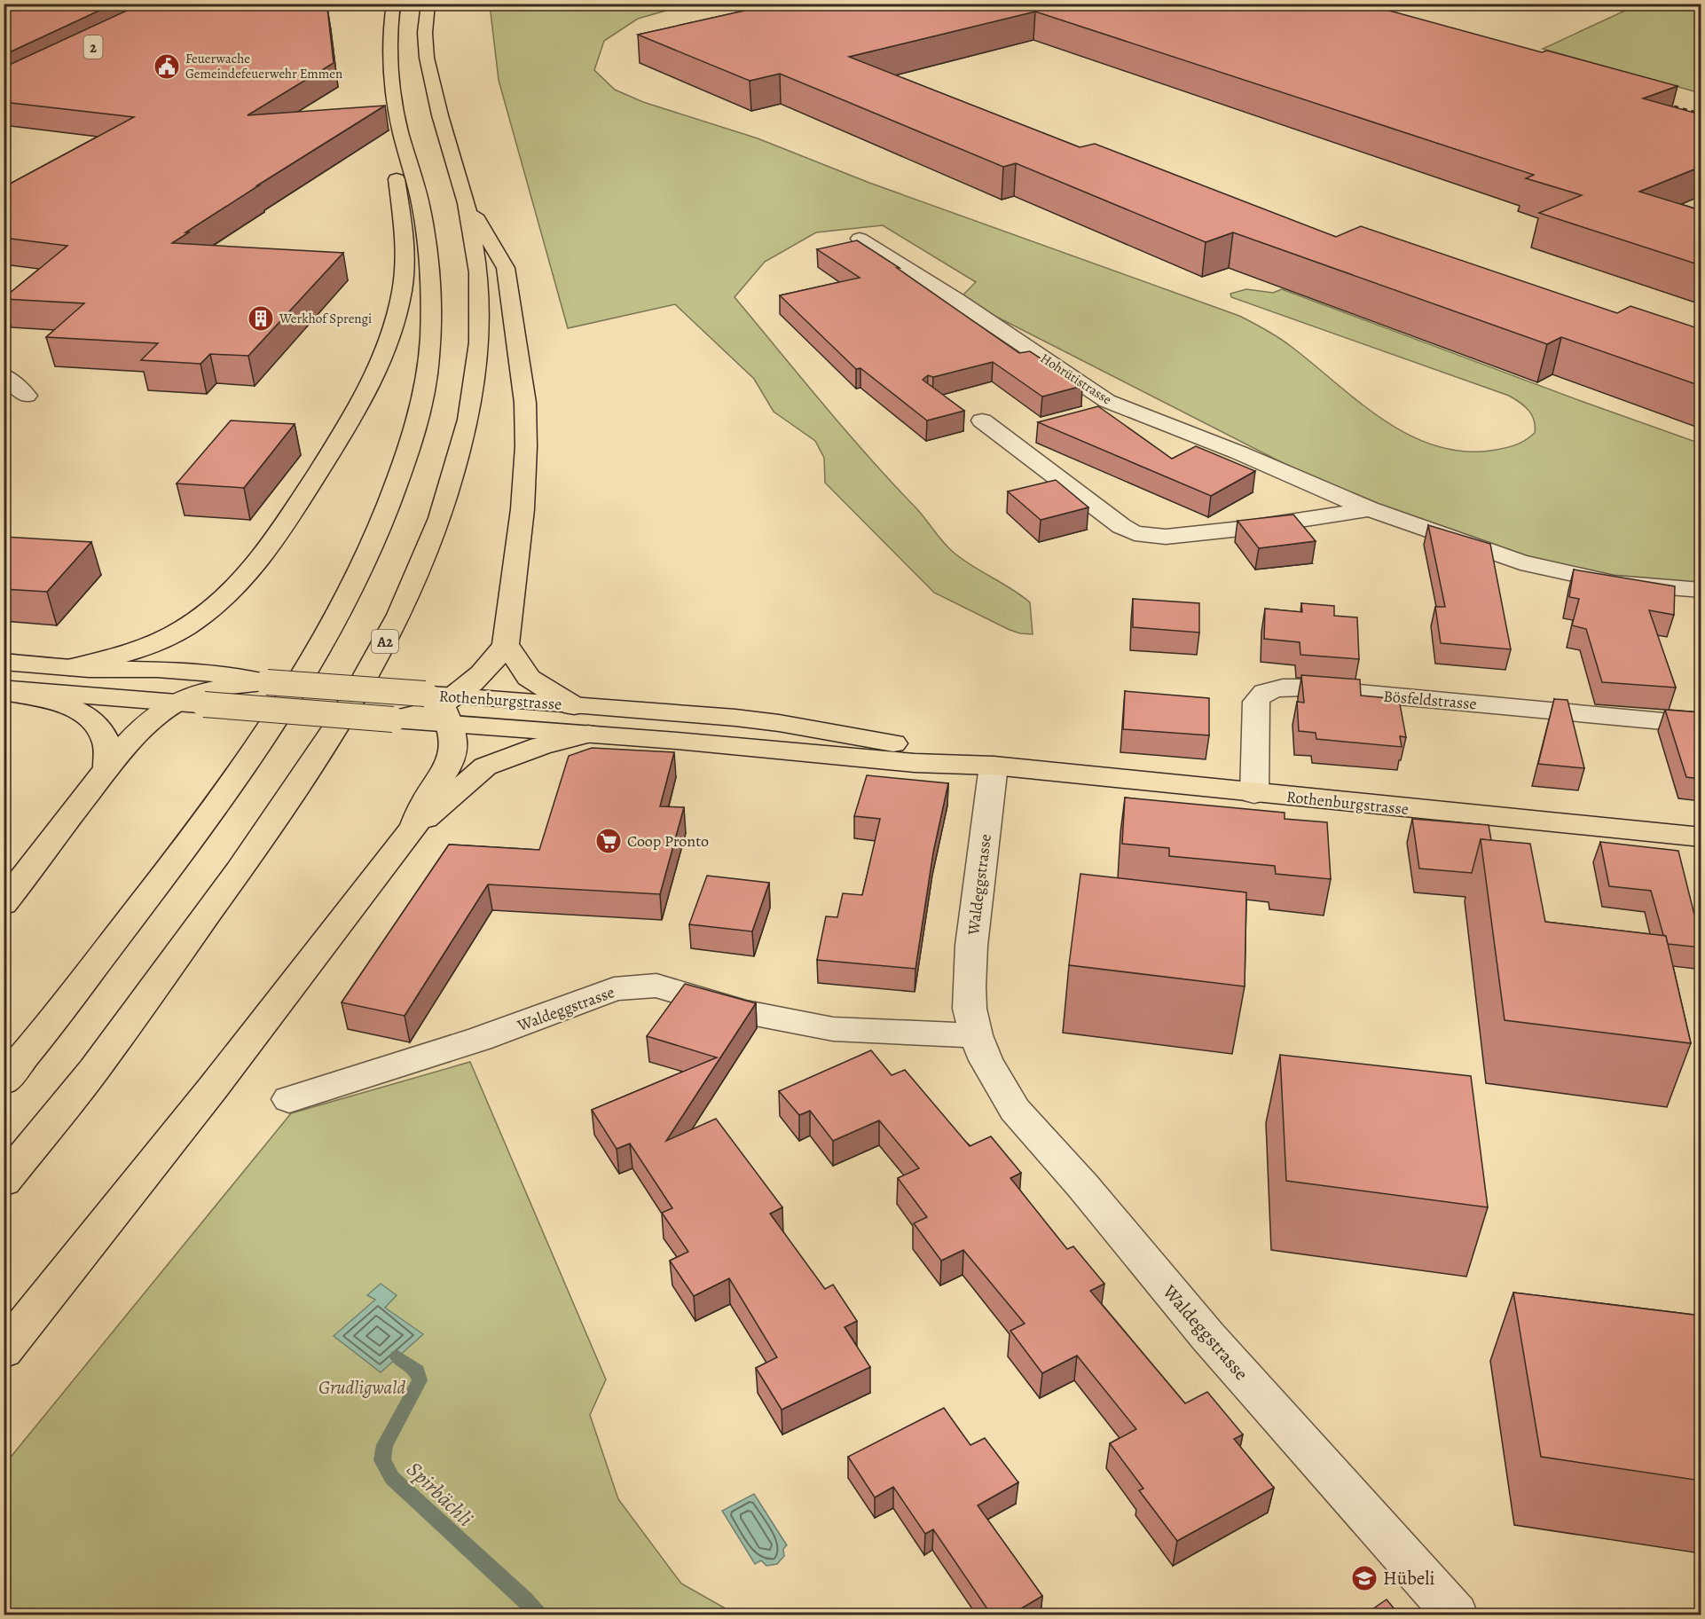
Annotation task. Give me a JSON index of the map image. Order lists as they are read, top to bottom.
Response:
{
  "streets": {
    "main road": ["A2", "Rothenburgstrasse"],
    "street": ["Hohrütistrasse", "Bösfeldstrasse", "Waldeggstrasse"]
  },
  "crossings": [
    ["Rothenburgstrasse", "Bösfeldstrasse"],
    ["Rothenburgstrasse", "Waldeggstrasse"]
  ],
  "water": ["Spirbächli"],
  "parks": ["Grudligwald"],
  "places": {
    "public building": ["Feuerwache Gemeindefeuerwehr Emmen"],
    "building": ["Werkhof Sprengi"],
    "supermarket": ["Coop Pronto"],
    "school or university": ["Hübeli"]
  }
}
